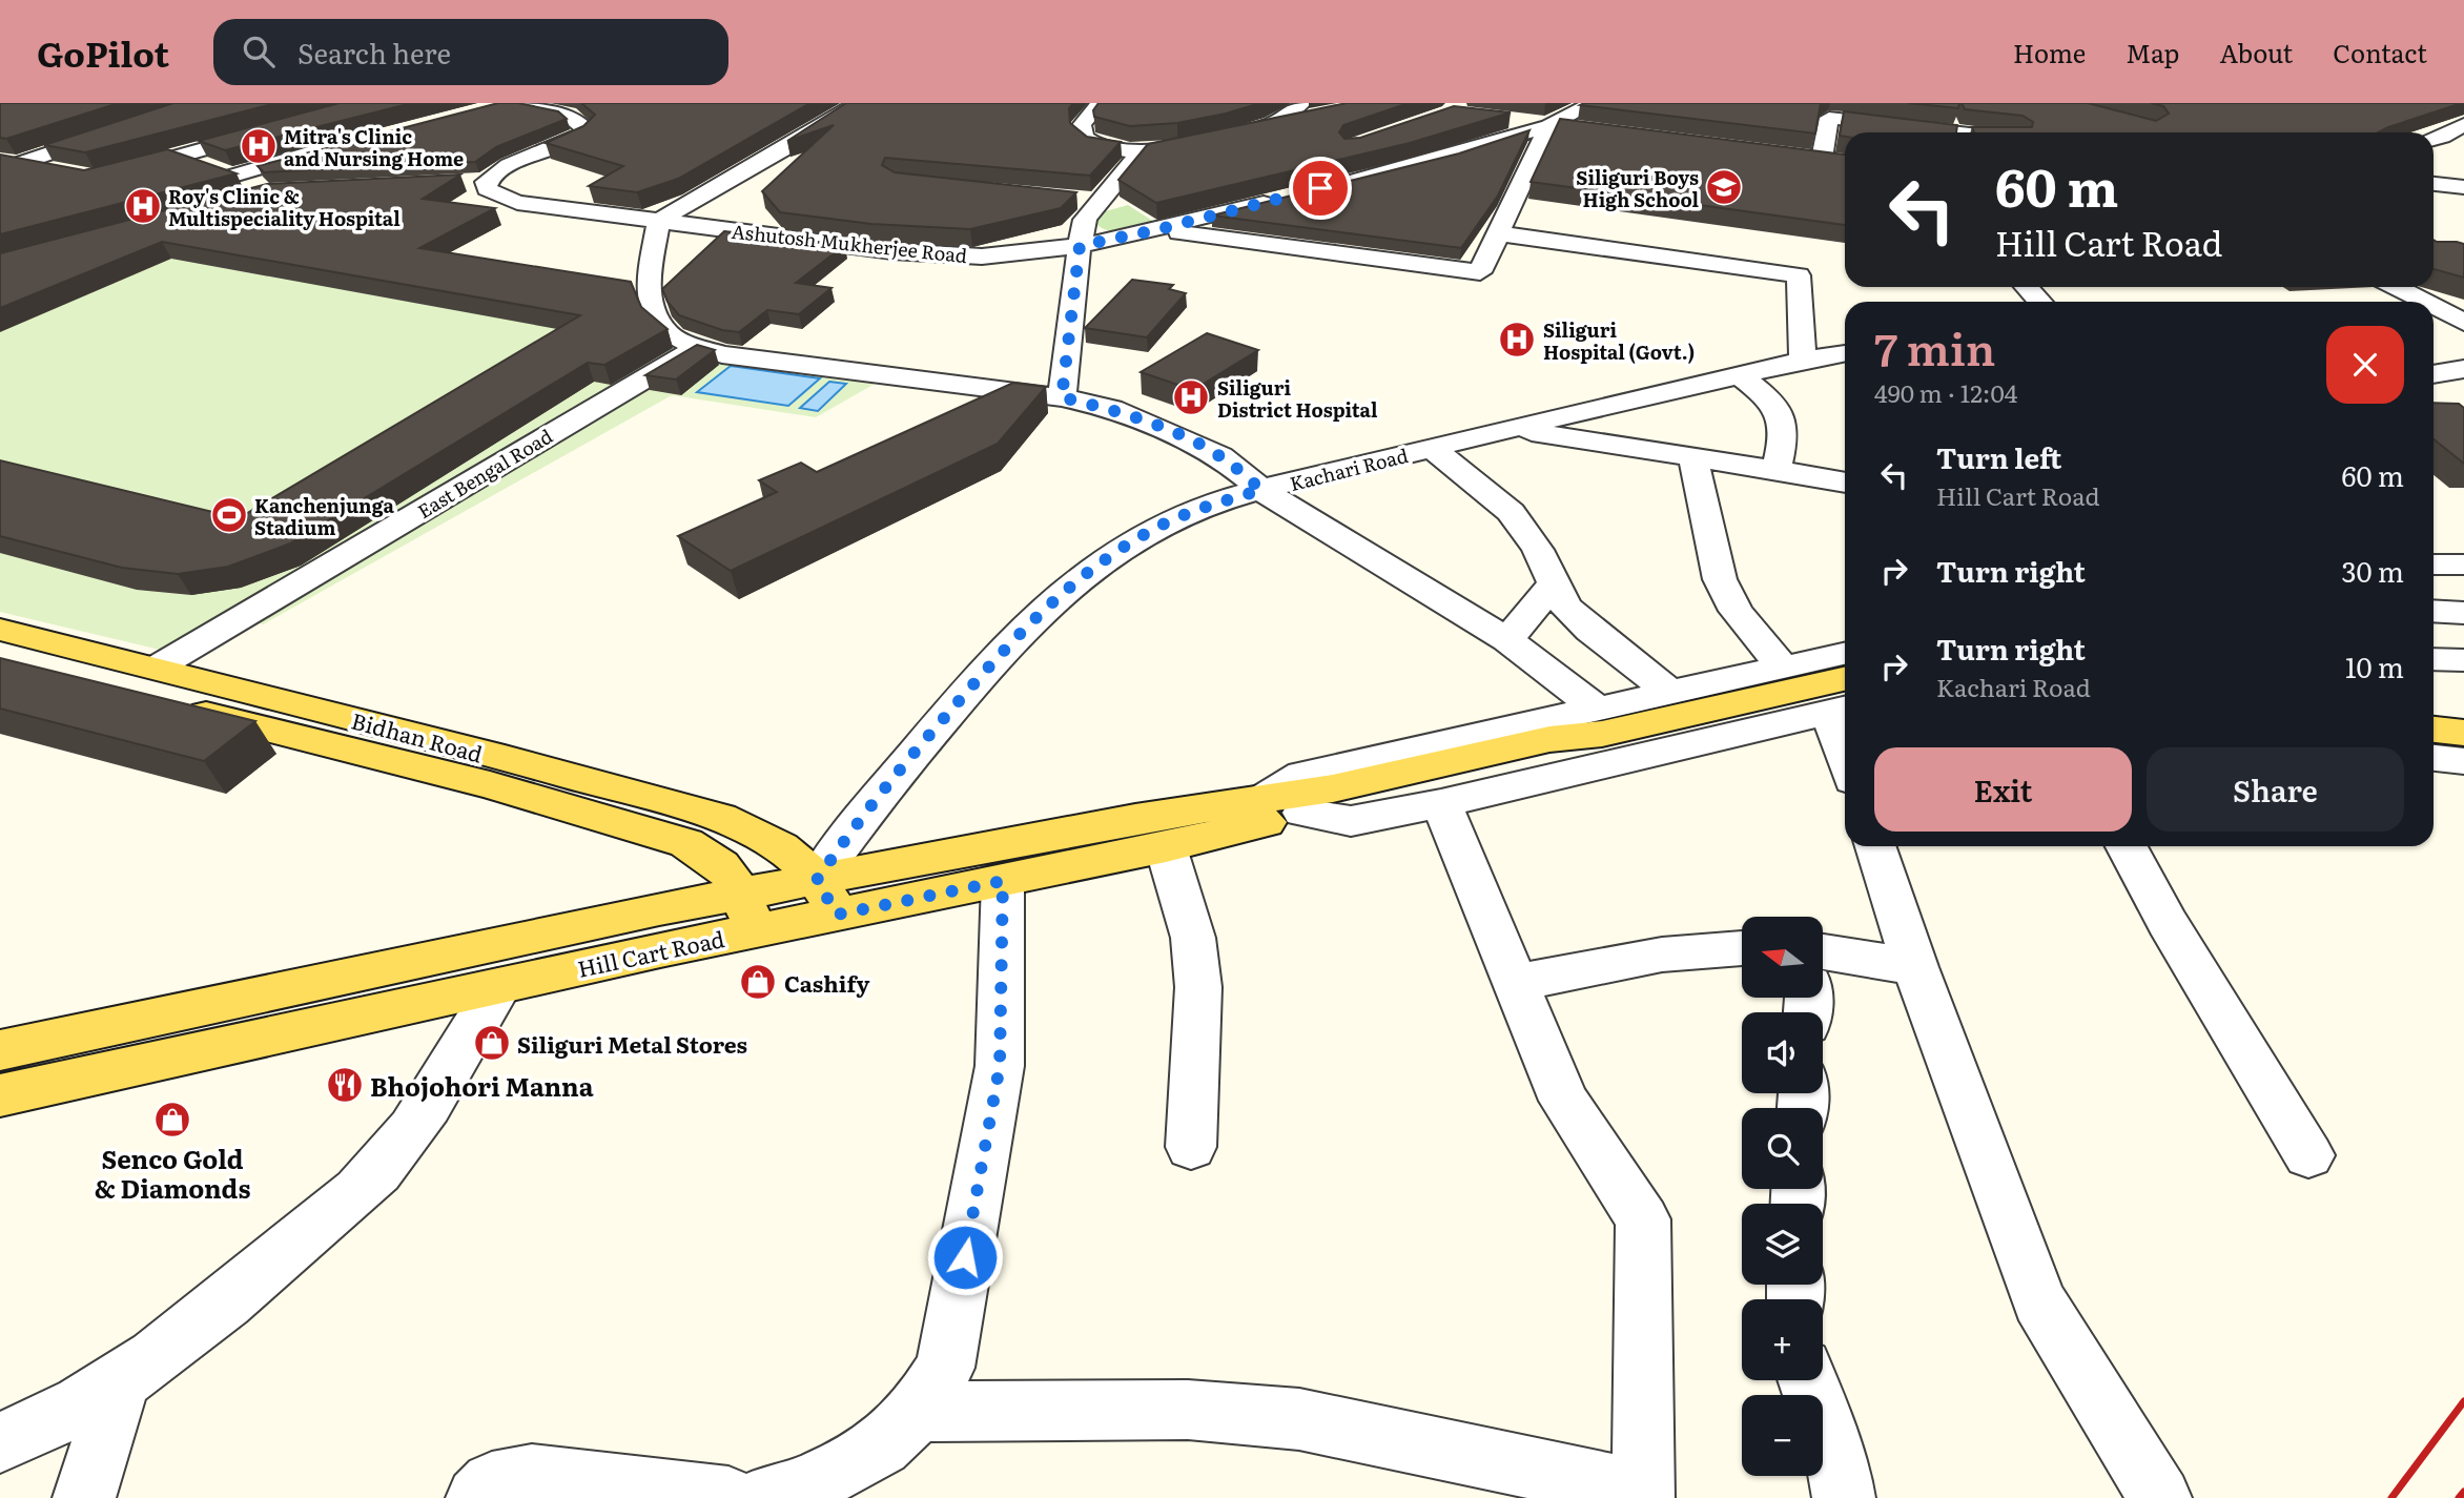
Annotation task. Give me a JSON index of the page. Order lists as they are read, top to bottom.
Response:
{
  "streets": {
    "main road": ["Bidhan Road", "Hill Cart Road"],
    "street": ["Ashutosh Mukherjee Road", "Kachari Road", "East Bengal Road"]
  },
  "crossings": [
    ["Kachari Road", "Bidhan Road"],
    ["Kachari Road", "Hill Cart Road"],
    ["East Bengal Road", "Bidhan Road"],
    ["Bidhan Road", "Hill Cart Road"]
  ],
  "places": {
    "hospital": [
      "Mitra's Clinic and Nursing Home",
      "Roy's Clinic & Multispeciality Hospital",
      "Siliguri Hospital (Govt.)",
      "Siliguri District Hospital"
    ],
    "school or university": ["Siliguri Boys High School"],
    "sports": ["Kanchenjunga Stadium"],
    "shop": ["Cashify", "Siliguri Metal Stores", "Senco Gold & Diamonds"],
    "restaurant": ["Bhojohori Manna"]
  },
  "north": "left",
  "page": {
    "header": "GoPilot",
    "search": "Search here",
    "nav": [
      "Home",
      "Map",
      "About",
      "Contact"
    ],
    "turn": ["60 m", "Hill Cart Road"],
    "heading": ["7 min", "490 m · 12:04"],
    "list": [
      {
        "name": "Turn left",
        "note": "Hill Cart Road",
        "value": "60 m"
      },
      {
        "name": "Turn right",
        "value": "30 m"
      },
      {
        "name": "Turn right",
        "note": "Kachari Road",
        "value": "10 m"
      }
    ],
    "buttons": ["Exit", "Share"],
    "map_buttons": ["+", "−"]
  }
}
